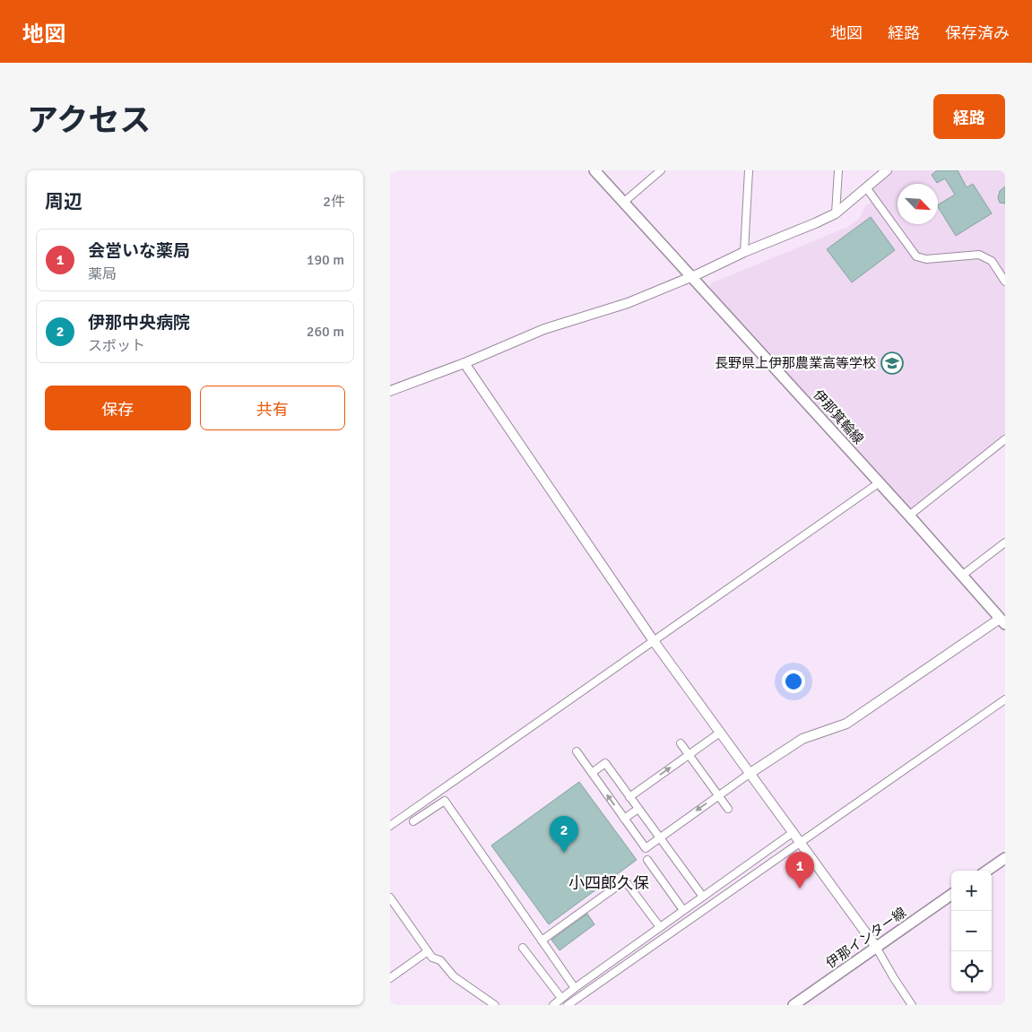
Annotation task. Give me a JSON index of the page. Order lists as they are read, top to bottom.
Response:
{
  "streets": {
    "main road": ["伊那箕輪線", "伊那インター線"]
  },
  "districts": ["小四郎久保"],
  "places": {
    "school or university": ["長野県上伊那農業高等学校"]
  },
  "north": "bottom right",
  "page": {
    "header": "地図",
    "nav": ["地図", "経路", "保存済み"],
    "title": "アクセス",
    "buttons": [
      "経路",
      ["保存", "共有"]
    ],
    "heading": ["周辺", "2件"],
    "list": [
      {
        "mark": "1",
        "name": "会営いな薬局",
        "note": "薬局",
        "value": "190 m"
      },
      {
        "mark": "2",
        "name": "伊那中央病院",
        "note": "スポット",
        "value": "260 m"
      }
    ],
    "pins": ["2", "1"],
    "map_buttons": ["+", "−"]
  }
}
